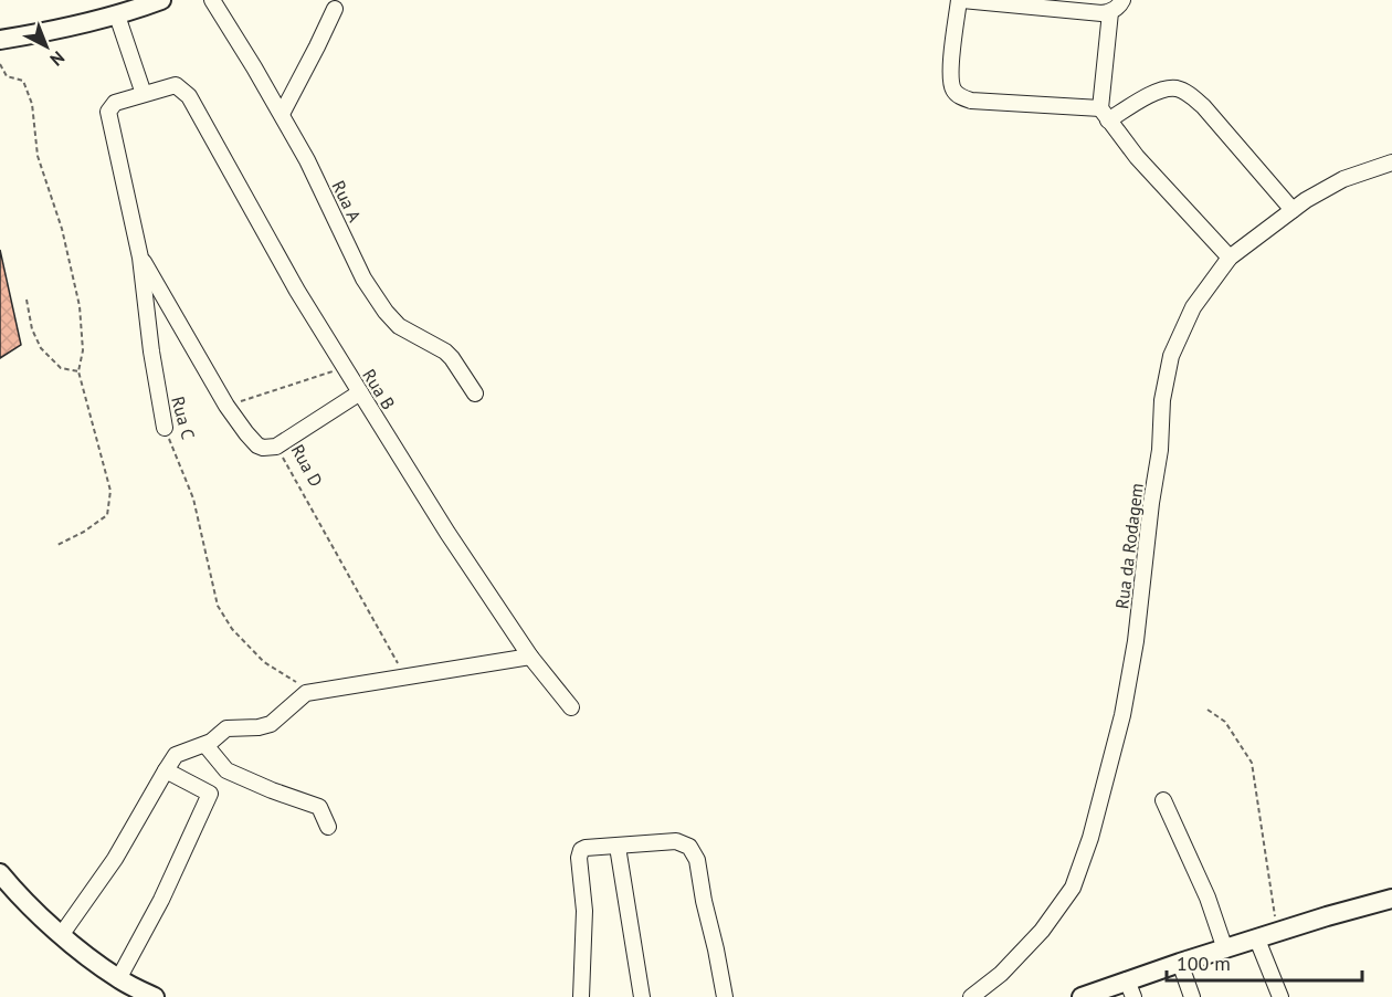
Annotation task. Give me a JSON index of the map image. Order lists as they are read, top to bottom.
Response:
{
  "streets": {
    "street": [
      "Rua A",
      "Rua B",
      "Rua C",
      "Rua D",
      "Rua da Rodagem"
    ]
  },
  "crossings": [
    ["Rua B", "Rua C"],
    ["Rua C", "Rua D"]
  ],
  "scale_bar": "100 m",
  "north": "bottom right"
}
